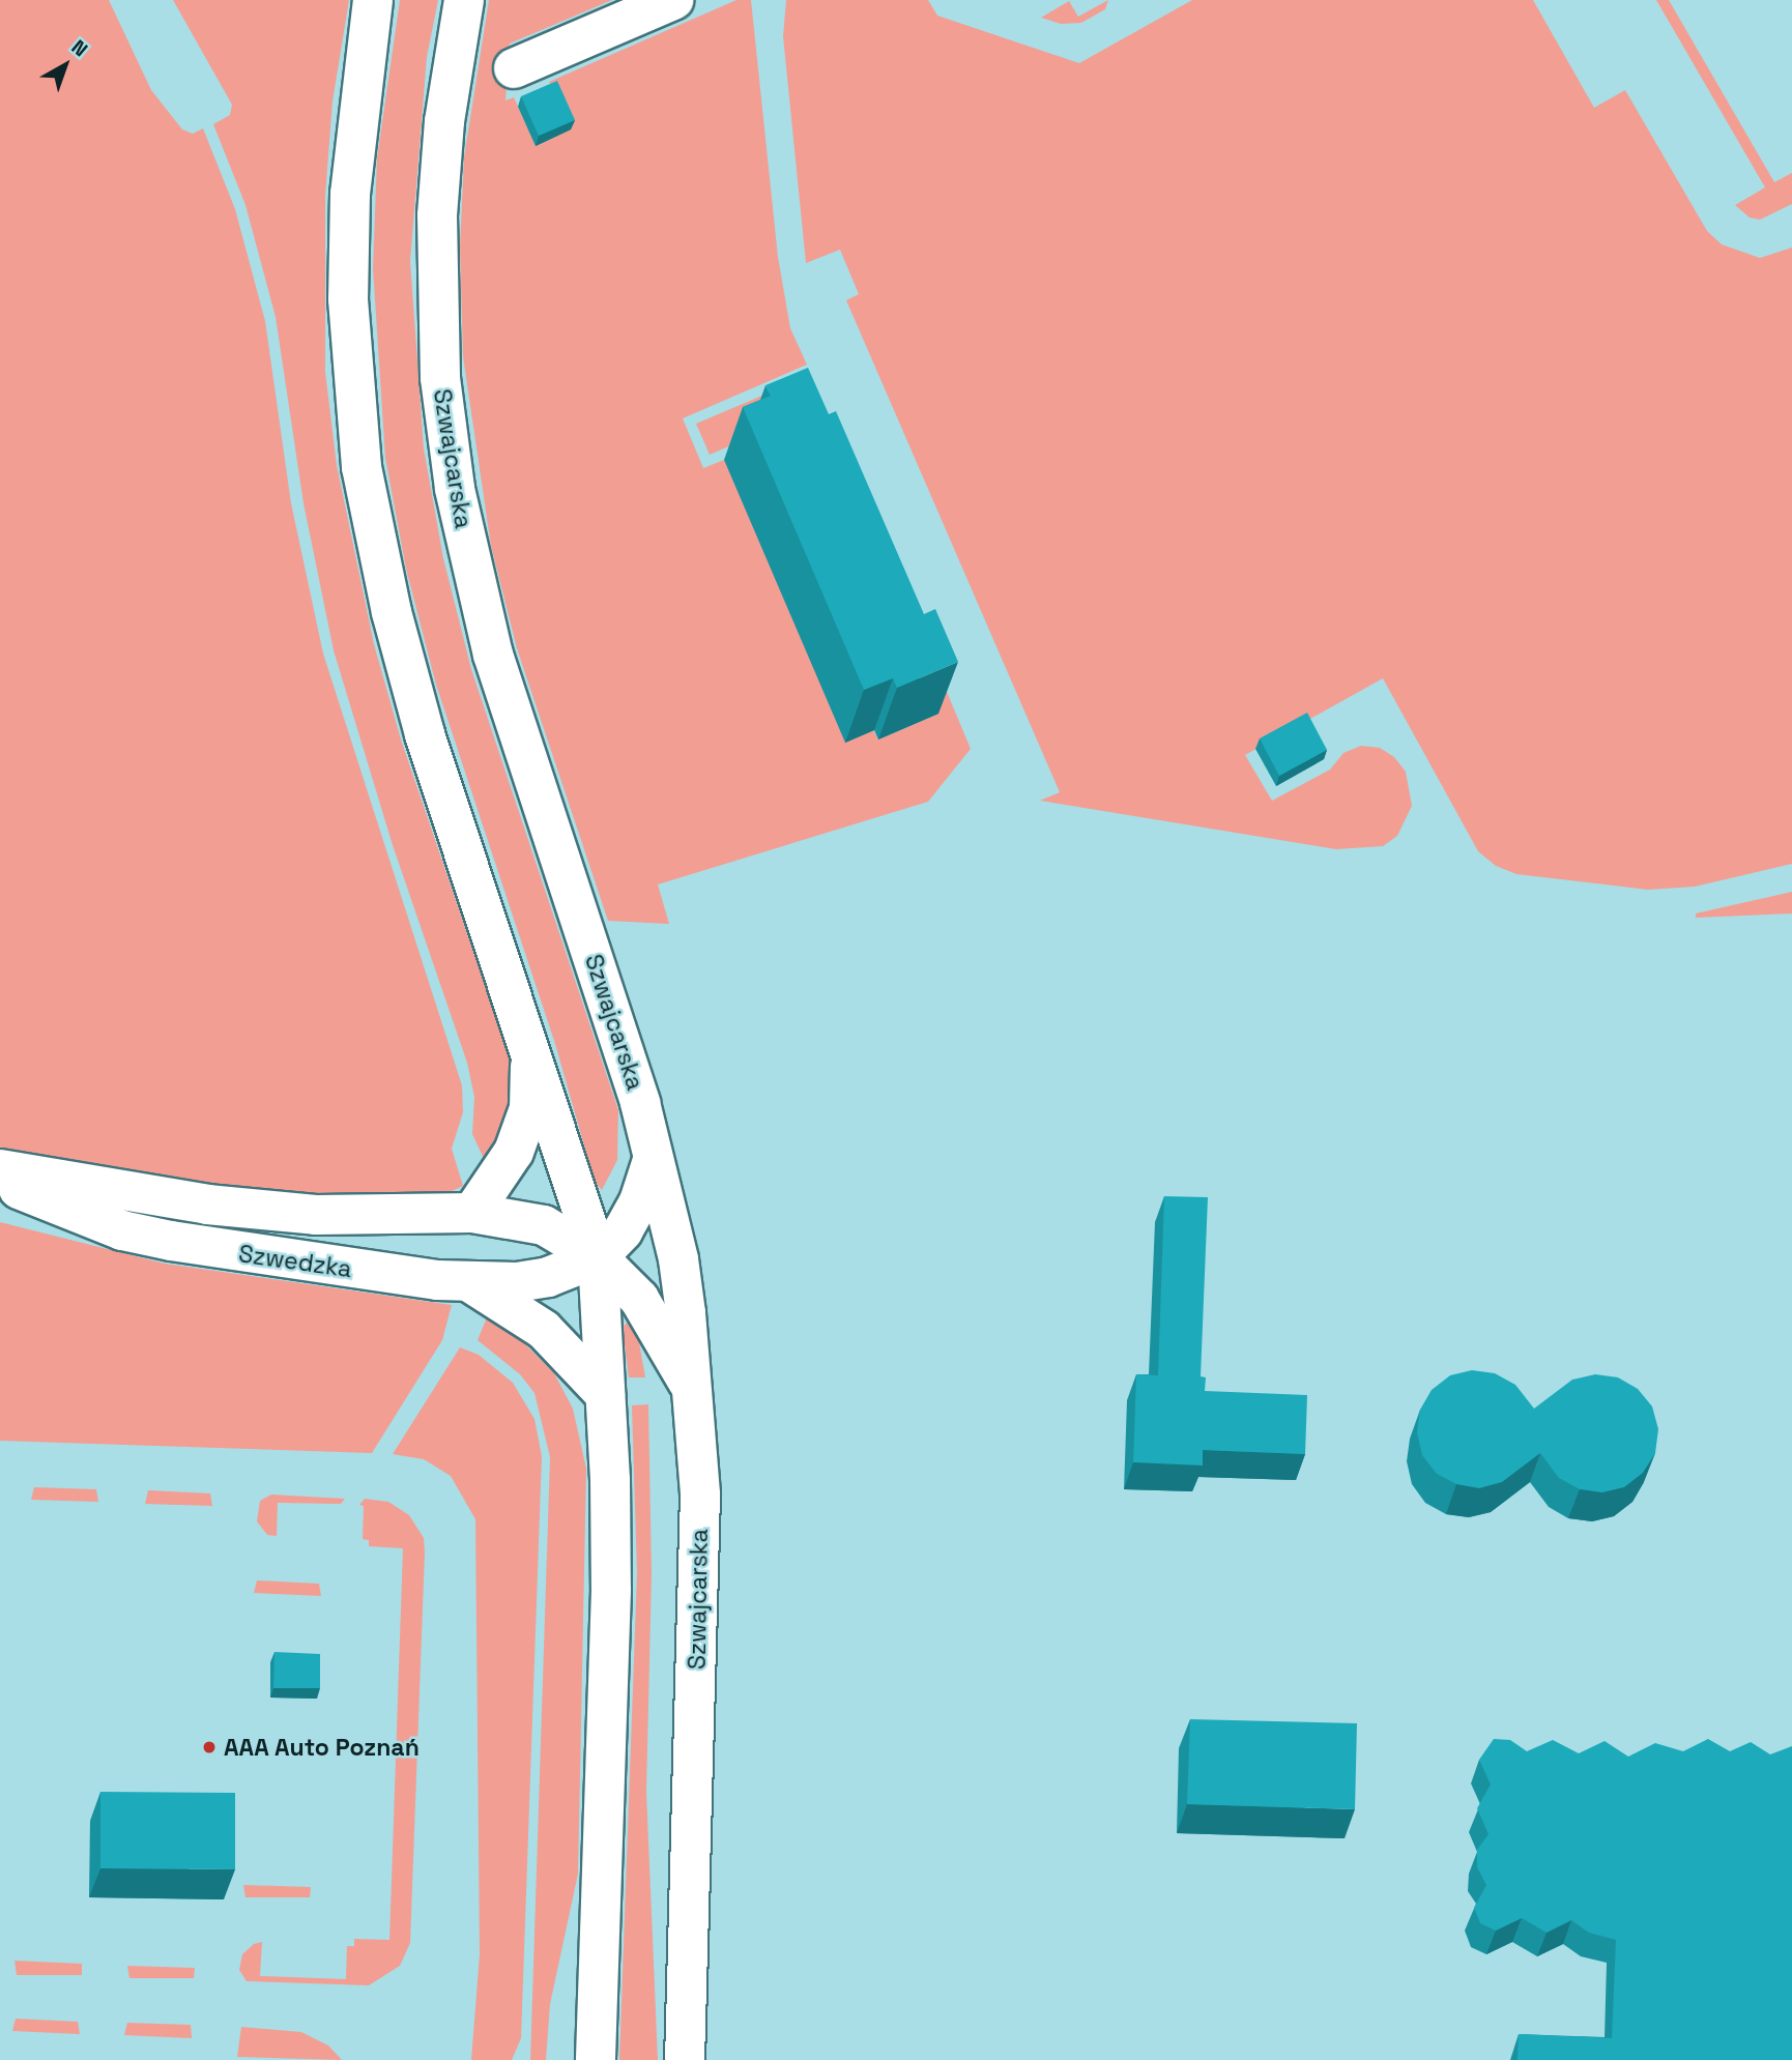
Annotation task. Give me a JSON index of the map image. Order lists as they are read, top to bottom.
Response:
{
  "streets": {
    "street": ["Szwajcarska", "Szwedzka"]
  },
  "crossings": [
    ["Szwajcarska", "Szwedzka"]
  ],
  "places": ["AAA Auto Poznań"],
  "north": "top right"
}
